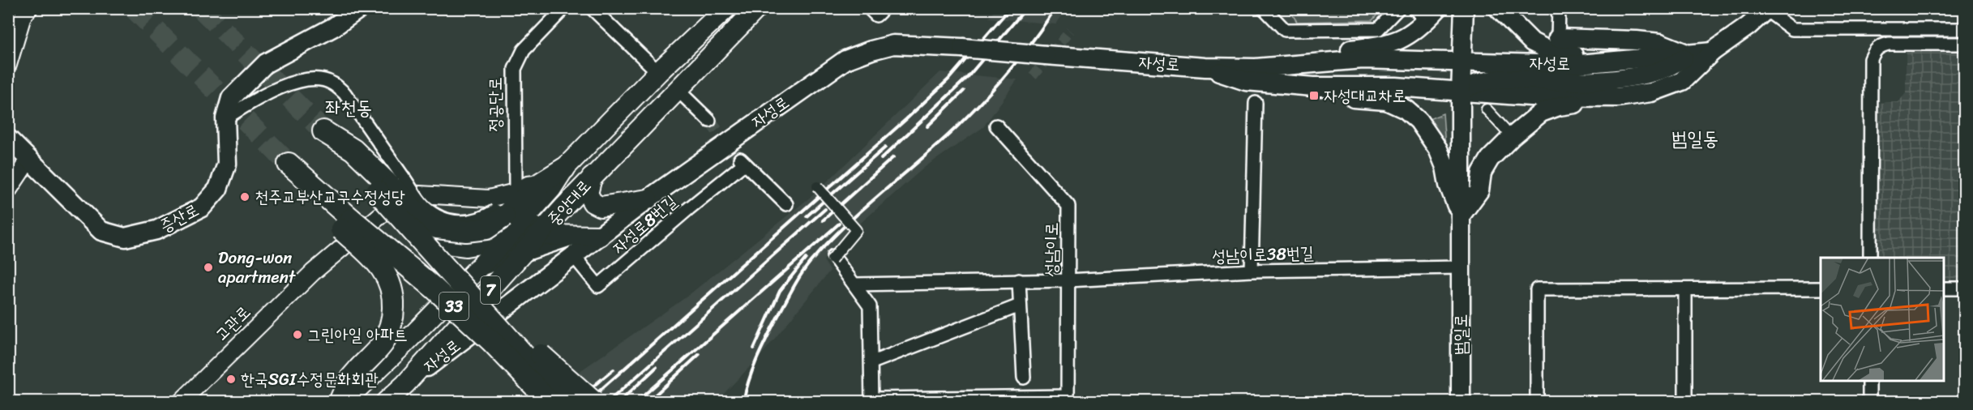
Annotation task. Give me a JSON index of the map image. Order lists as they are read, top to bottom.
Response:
{
  "streets": {
    "highway": ["33"],
    "main road": [
      "자성로",
      "중앙대로",
      "증산로",
      "7",
      "범일로"
    ],
    "street": [
      "정공단로",
      "자성로8번길",
      "성남이로",
      "성남이로38번길",
      "고관로"
    ]
  },
  "crossings": [
    ["자성로", "중앙대로"],
    ["자성로", "자성로8번길"],
    ["자성로", "범일로"],
    ["정공단로", "고관로"],
    ["성남이로", "성남이로38번길"],
    ["성남이로38번길", "범일로"]
  ],
  "districts": ["좌천동", "범일동"],
  "places": {
    "transit": ["자성대교차로"],
    "other": [
      "천주교부산교구수정성당",
      "Dong-won apartment",
      "그린아일 아파트",
      "한국SGI수정문화회관"
    ]
  }
}
